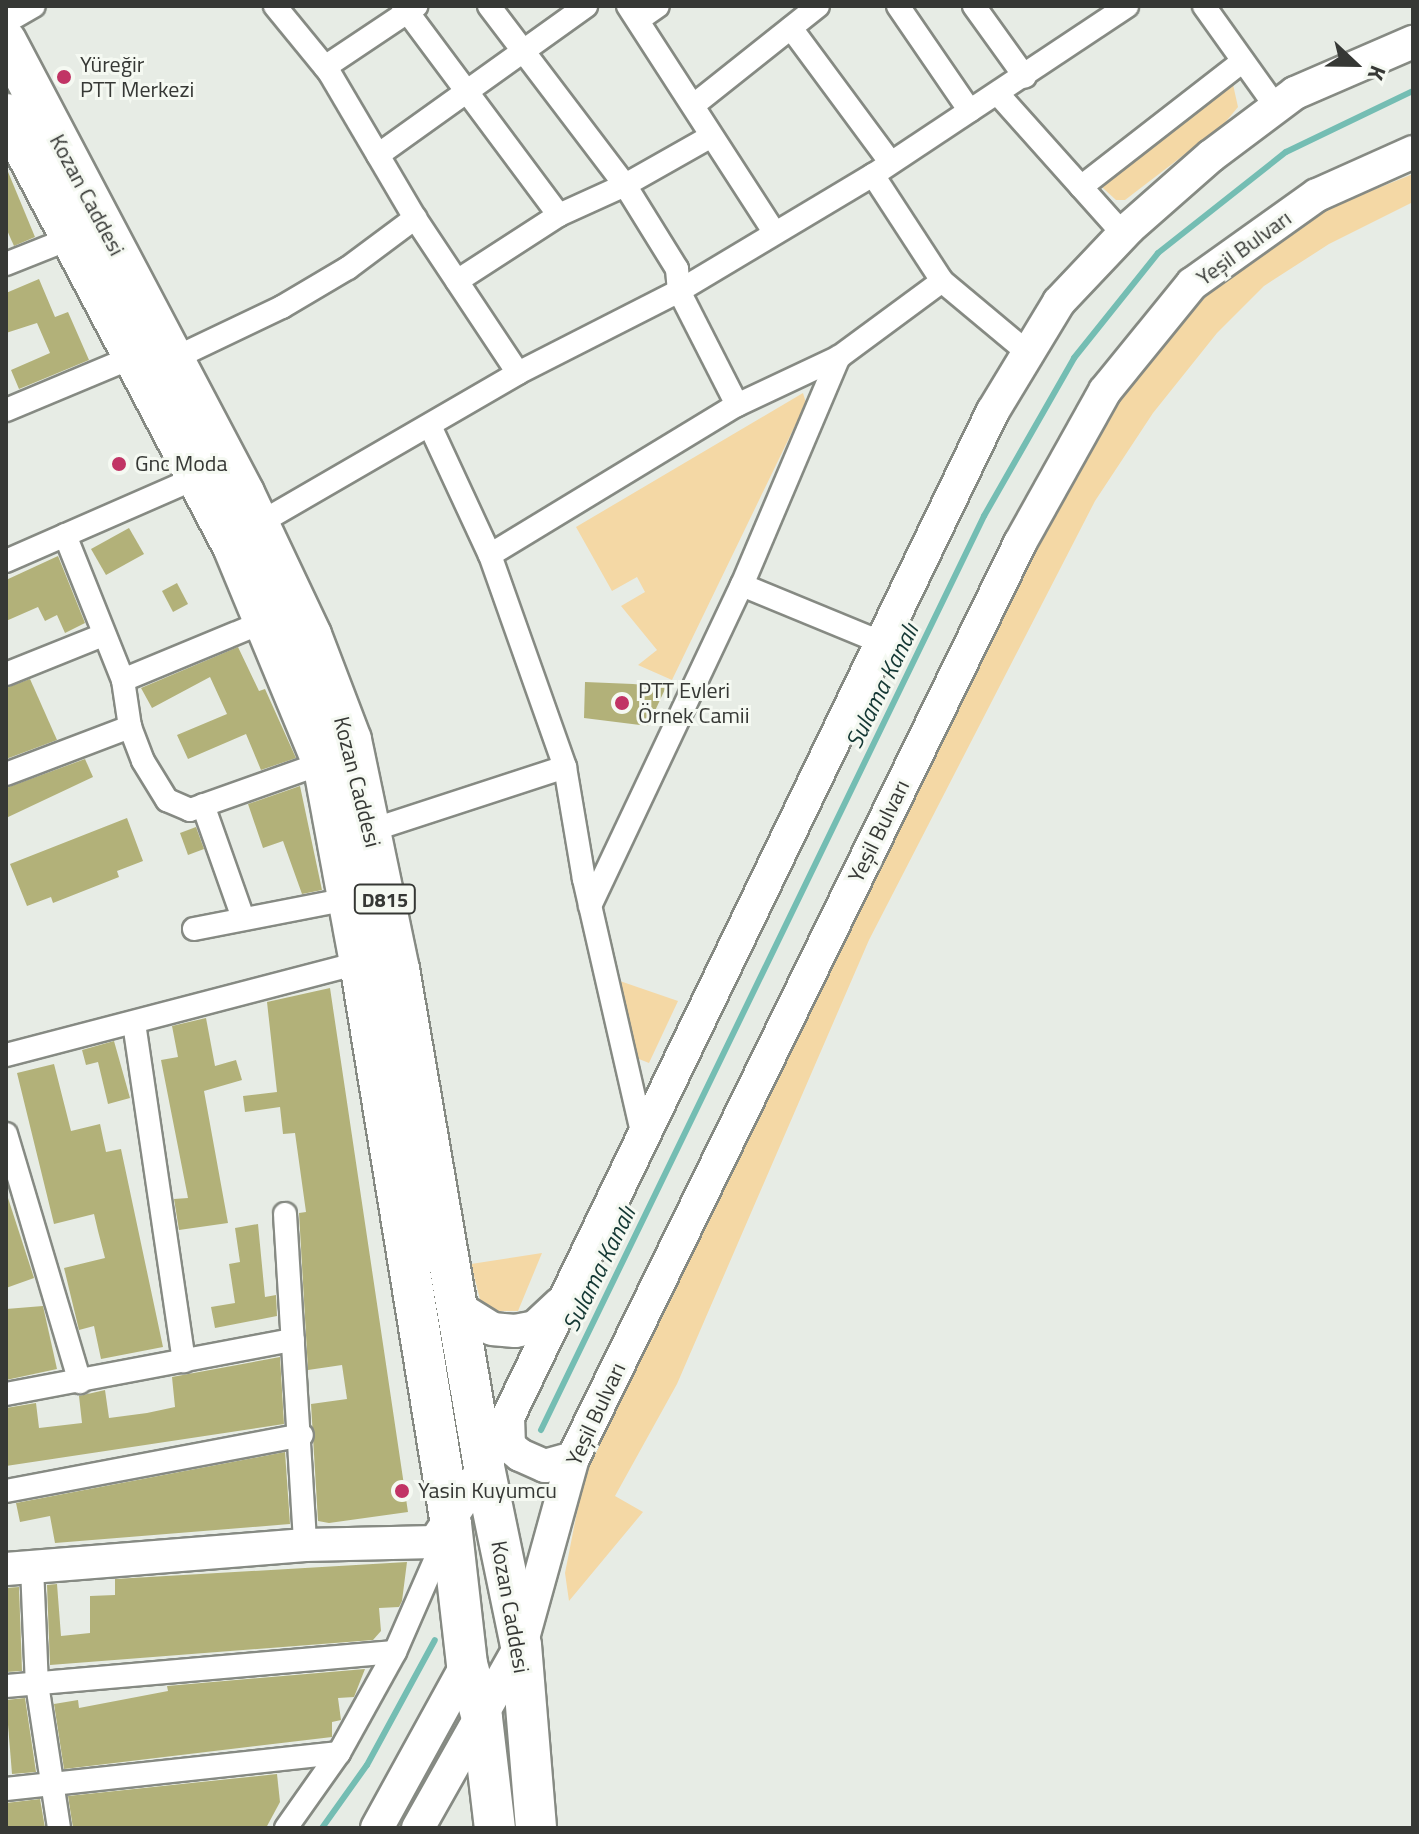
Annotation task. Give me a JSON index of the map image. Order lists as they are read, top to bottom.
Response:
{
  "streets": {
    "highway": ["Kozan Caddesi", "D815"],
    "main road": ["Yeşil Bulvarı"]
  },
  "crossings": [
    ["Kozan Caddesi", "Yeşil Bulvarı"]
  ],
  "water": ["Sulama Kanalı"],
  "places": [
    "Yüreğir PTT Merkezi",
    "Gnc Moda",
    "PTT Evleri Örnek Camii",
    "Yasin Kuyumcu"
  ],
  "north": "right"
}
